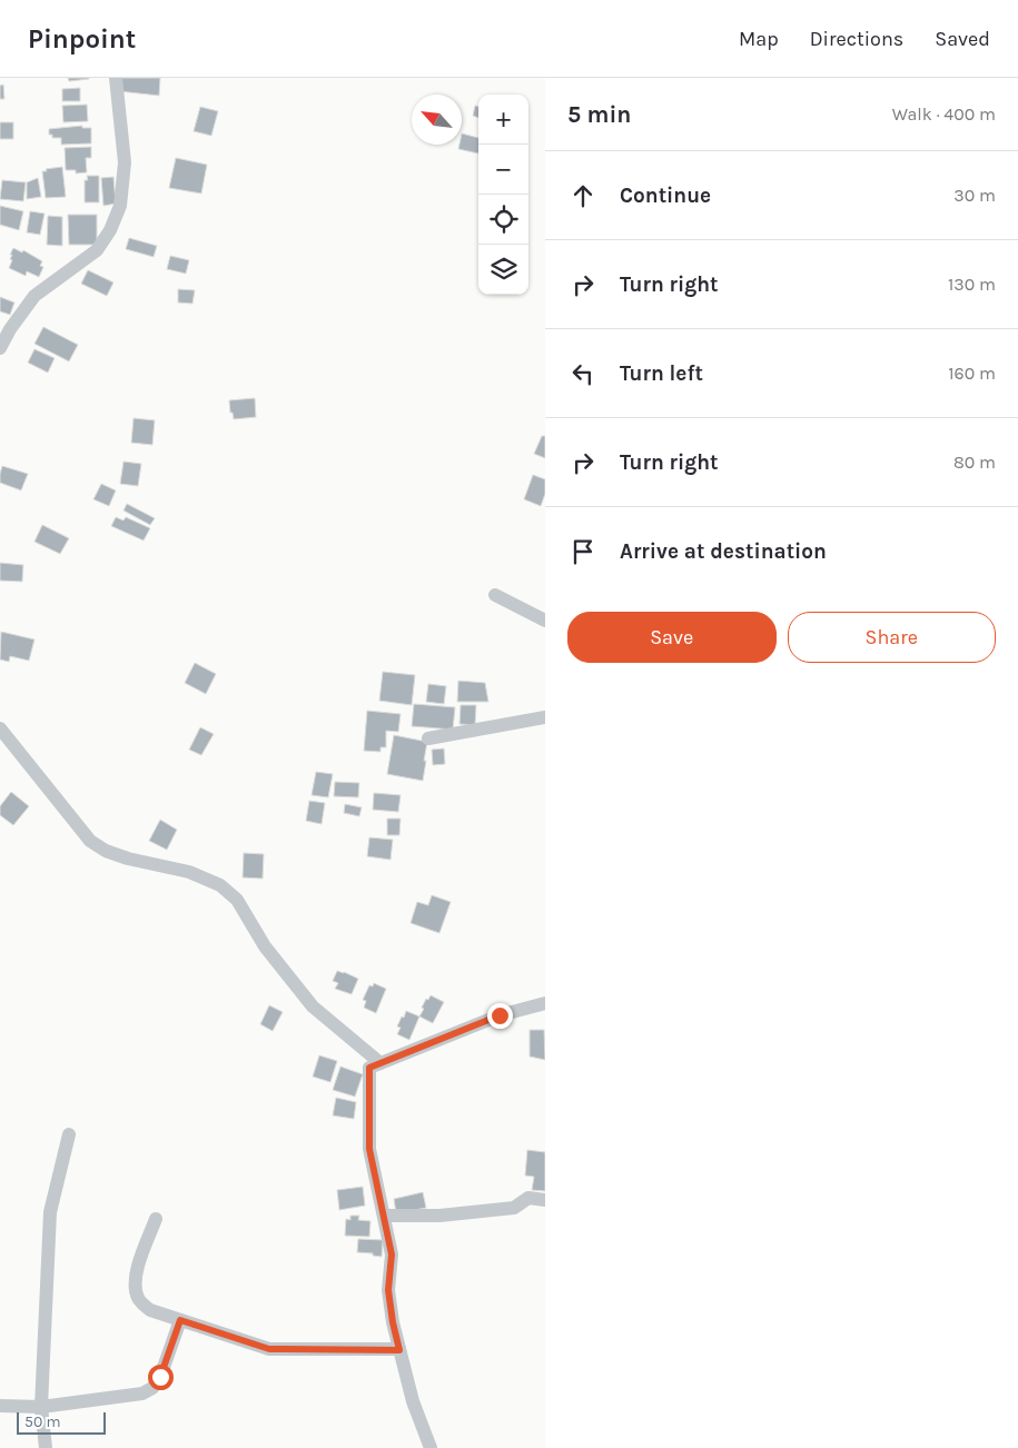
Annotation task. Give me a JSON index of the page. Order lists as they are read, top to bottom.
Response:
{
  "scale_bar": "50 m",
  "north": "top left",
  "page": {
    "header": "Pinpoint",
    "nav": ["Map", "Directions", "Saved"],
    "heading": ["5 min", "Walk · 400 m"],
    "map_buttons": ["+", "−"],
    "list": [
      ["Continue", "30 m"],
      ["Turn right", "130 m"],
      ["Turn left", "160 m"],
      ["Turn right", "80 m"],
      "Arrive at destination"
    ],
    "buttons": ["Save", "Share"],
    "scale": "50 m"
  }
}
